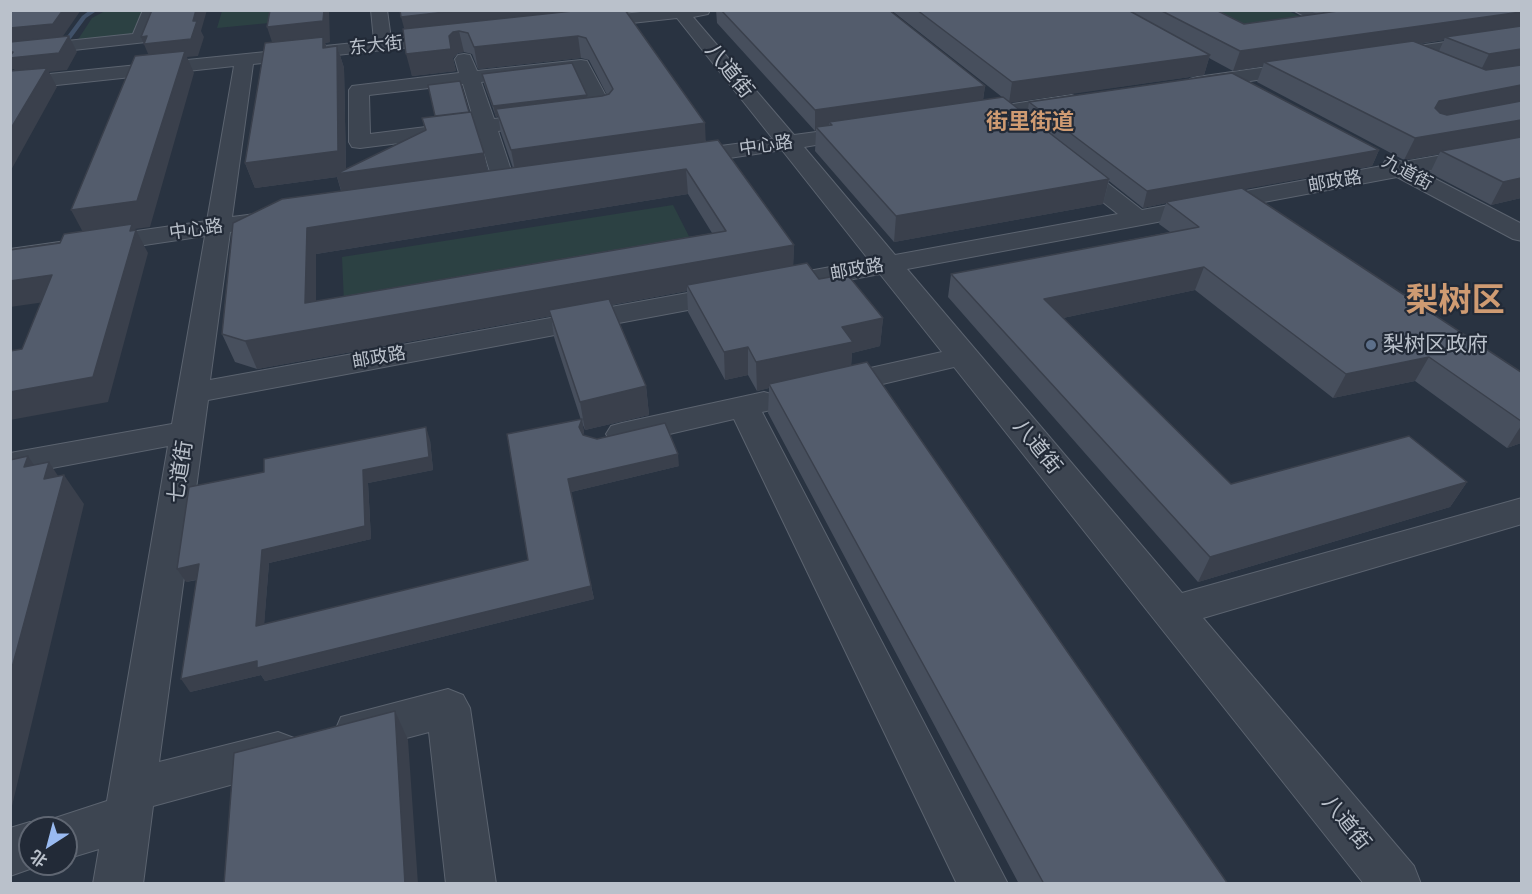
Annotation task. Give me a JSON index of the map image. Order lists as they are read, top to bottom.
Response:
{
  "streets": {
    "street": [
      "东大街",
      "八道街",
      "中心路",
      "九道街",
      "邮政路",
      "七道街"
    ]
  },
  "crossings": [
    ["东大街", "七道街"],
    ["八道街", "中心路"],
    ["八道街", "邮政路"],
    ["中心路", "七道街"],
    ["九道街", "邮政路"],
    ["邮政路", "七道街"]
  ],
  "districts": ["街里街道", "梨树区"],
  "places": ["梨树区政府"],
  "north": "bottom left"
}
